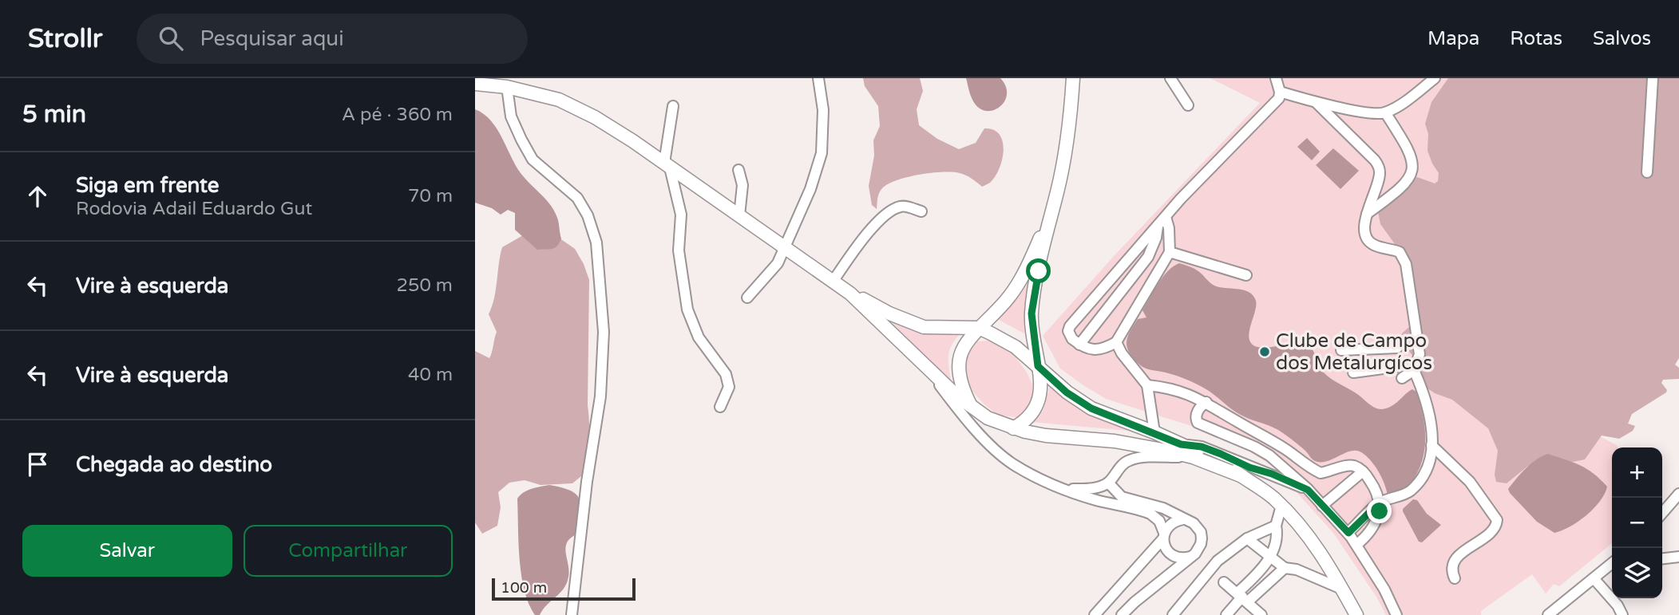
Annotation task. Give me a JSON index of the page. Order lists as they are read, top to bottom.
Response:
{
  "places": ["Clube de Campo dos Metalurgícos"],
  "scale_bar": "100 m",
  "page": {
    "header": "Strollr",
    "search": "Pesquisar aqui",
    "nav": ["Mapa", "Rotas", "Salvos"],
    "heading": ["5 min", "A pé · 360 m"],
    "list": [
      ["Siga em frente", "Rodovia Adail Eduardo Gut", "70 m"],
      ["Vire à esquerda", "250 m"],
      ["Vire à esquerda", "40 m"],
      "Chegada ao destino"
    ],
    "map_buttons": ["+", "−"],
    "buttons": ["Salvar", "Compartilhar"],
    "scale": "100 m"
  }
}
